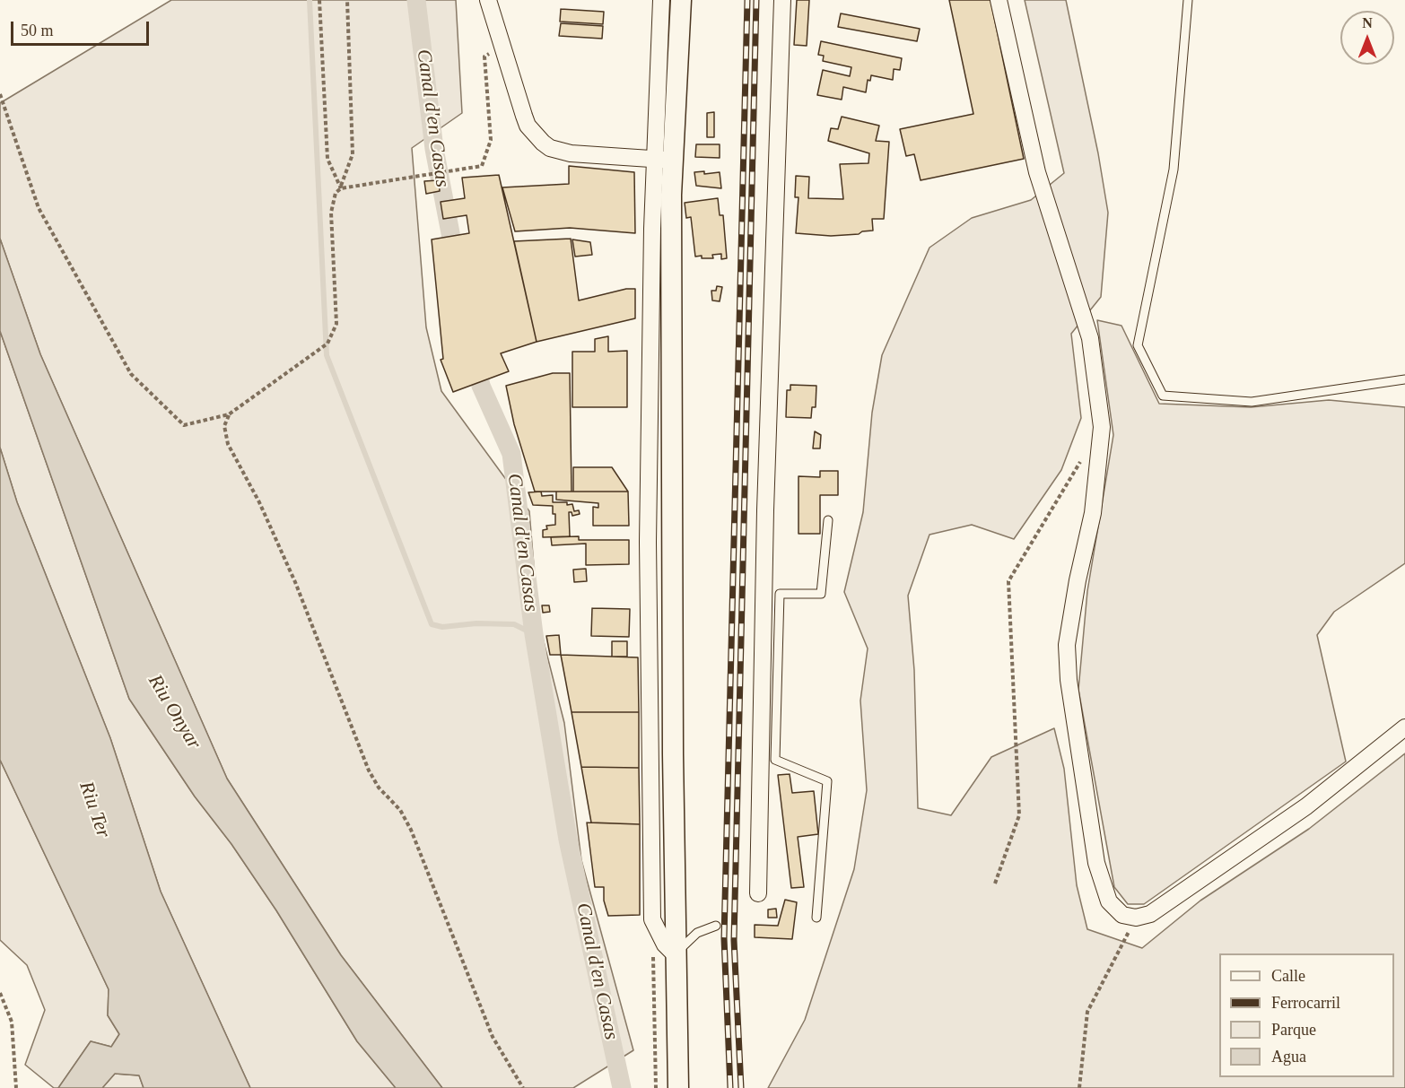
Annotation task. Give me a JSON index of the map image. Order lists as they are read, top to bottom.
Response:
{
  "water": ["Canal d'en Casas", "Riu Onyar", "Riu Ter"],
  "legend": [
    "Calle",
    "Ferrocarril",
    "Parque",
    "Agua"
  ],
  "scale_bar": "50 m",
  "north": "top"
}
